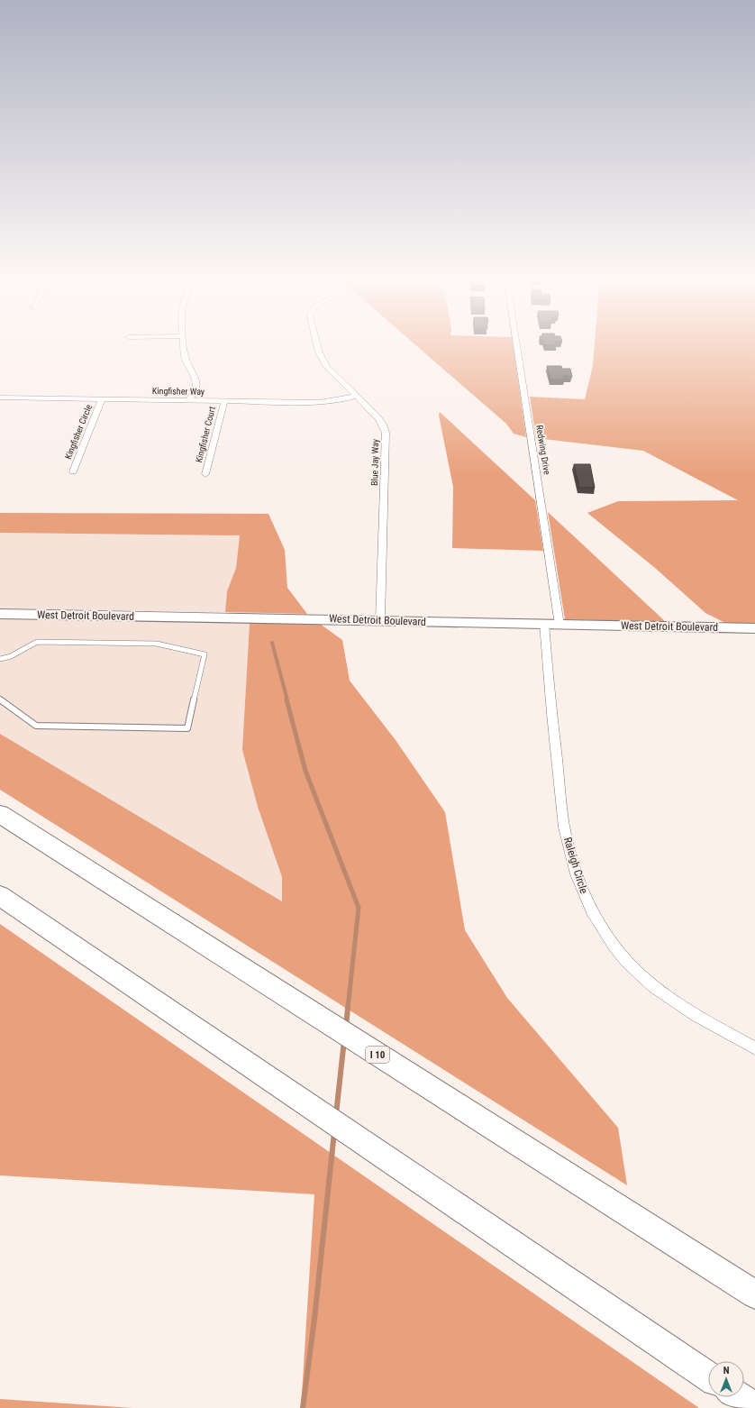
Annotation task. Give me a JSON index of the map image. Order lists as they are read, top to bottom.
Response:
{
  "streets": {
    "highway": ["I 10"],
    "street": [
      "Kingfisher Way",
      "Kingfisher Circle",
      "Kingfisher Court",
      "Redwing Drive",
      "Blue Jay Way",
      "West Detroit Boulevard",
      "Raleigh Circle"
    ]
  },
  "crossings": [
    ["Kingfisher Way", "Kingfisher Circle"],
    ["Kingfisher Way", "Kingfisher Court"],
    ["Kingfisher Way", "Blue Jay Way"],
    ["Redwing Drive", "West Detroit Boulevard"],
    ["Blue Jay Way", "West Detroit Boulevard"],
    ["West Detroit Boulevard", "Raleigh Circle"]
  ],
  "north": "top"
}
